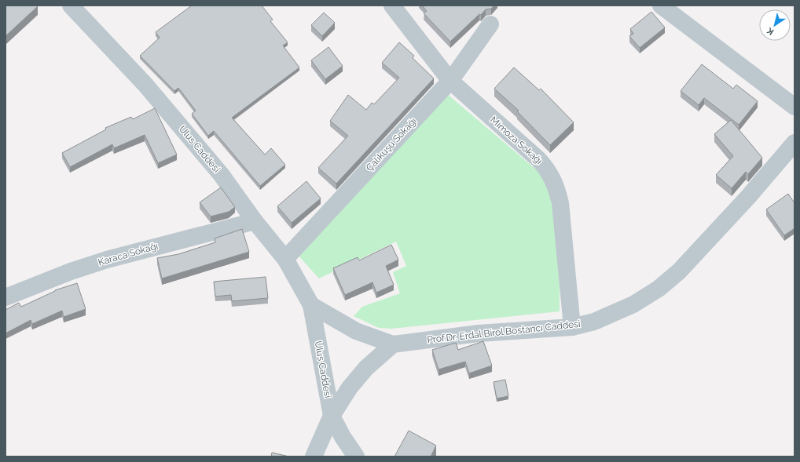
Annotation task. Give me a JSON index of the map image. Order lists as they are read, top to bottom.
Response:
{
  "streets": {
    "street": [
      "Mimoza Sokağı",
      "Çalıkuşu Sokağı",
      "Ulus Caddesi",
      "Karaca Sokağı",
      "Prof.Dr. Erdal Birol Bostancı Caddesi"
    ]
  },
  "crossings": [
    ["Mimoza Sokağı", "Çalıkuşu Sokağı"],
    ["Mimoza Sokağı", "Prof.Dr. Erdal Birol Bostancı Caddesi"],
    ["Çalıkuşu Sokağı", "Ulus Caddesi"],
    ["Ulus Caddesi", "Karaca Sokağı"]
  ],
  "north": "bottom left"
}
